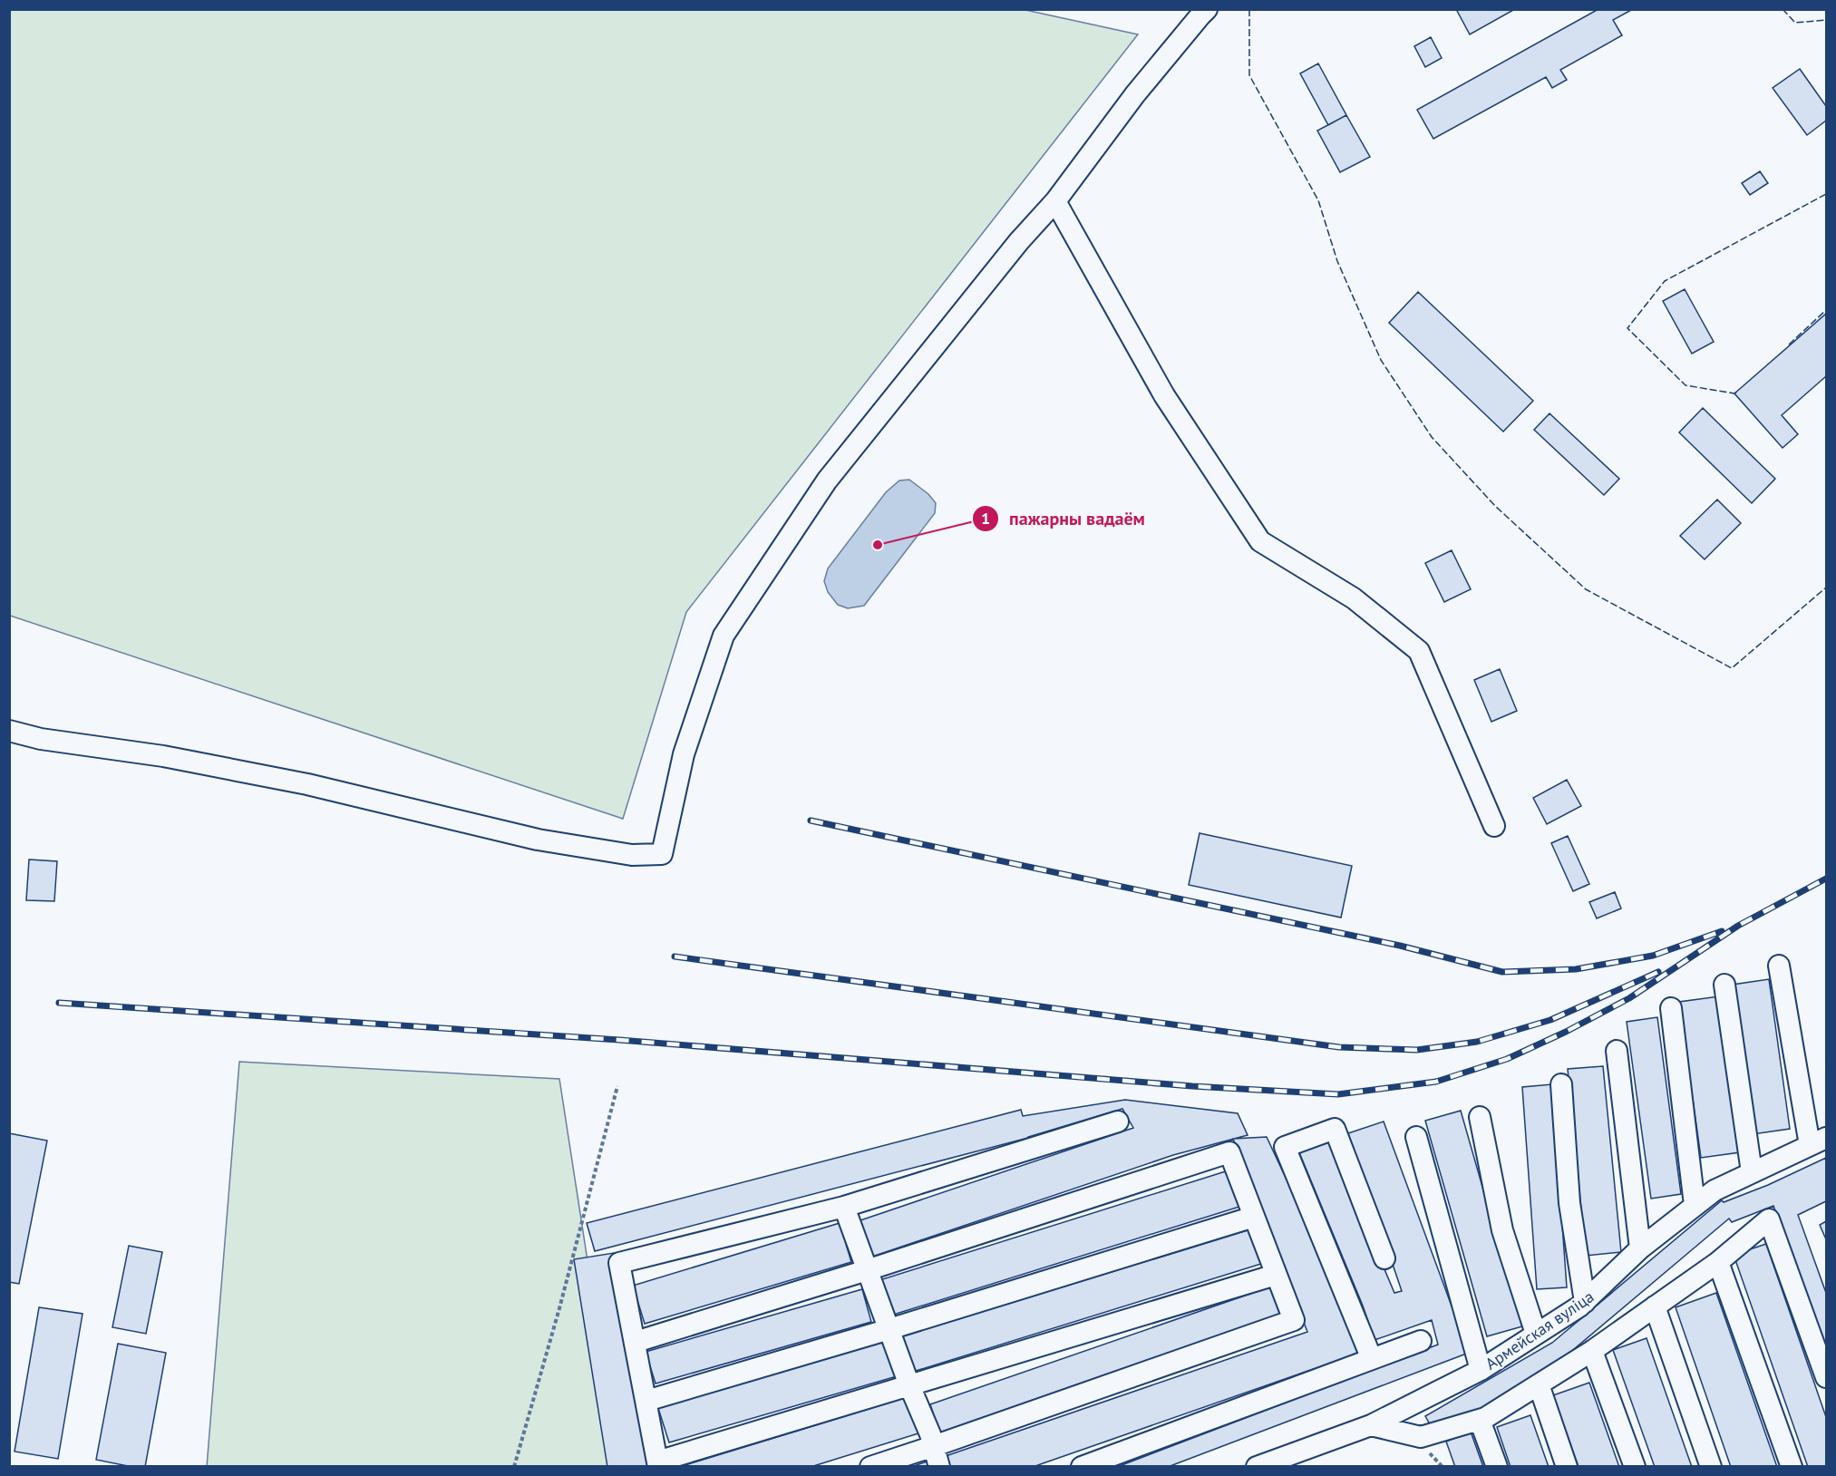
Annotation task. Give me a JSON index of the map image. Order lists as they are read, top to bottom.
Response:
{
  "streets": {
    "street": ["Армейская вуліца"]
  },
  "places": ["пажарны вадаём"]
}
